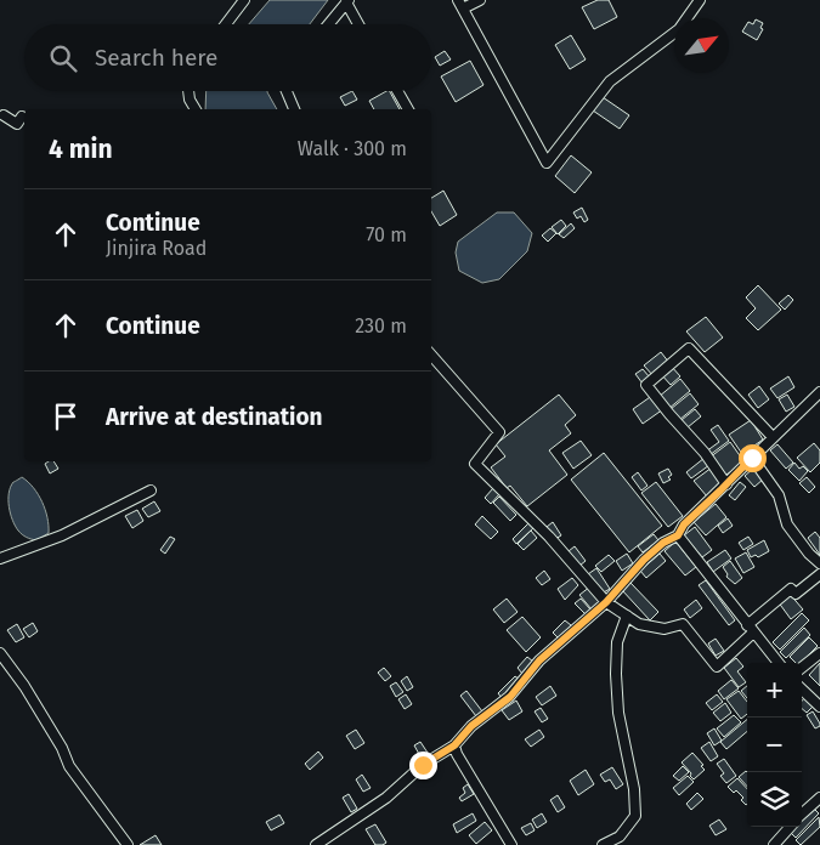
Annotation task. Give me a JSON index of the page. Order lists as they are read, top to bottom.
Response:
{
  "north": "top right",
  "page": {
    "search": "Search here",
    "heading": ["4 min", "Walk · 300 m"],
    "list": [
      ["Continue", "Jinjira Road", "70 m"],
      ["Continue", "230 m"],
      "Arrive at destination"
    ],
    "map_buttons": ["+", "−"]
  }
}
